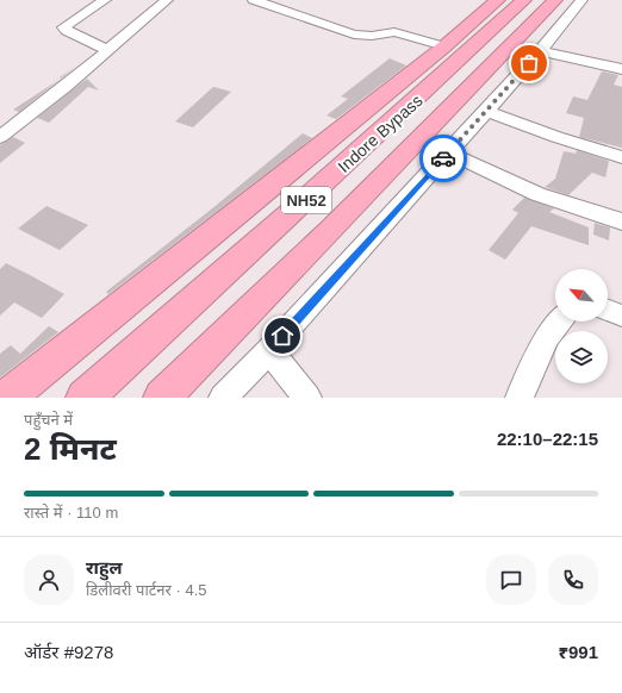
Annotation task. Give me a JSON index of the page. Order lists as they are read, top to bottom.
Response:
{
  "streets": {
    "highway": ["Indore Bypass", "NH52"]
  },
  "north": "top left",
  "page": {
    "heading": ["2 मिनट", "पहुँचने में", "22:10–22:15"],
    "panel": [
      "राहुल",
      "डिलीवरी पार्टनर · 4.5",
      "ऑर्डर #9278",
      "₹991"
    ],
    "bar": "रास्ते में · 110 m"
  }
}
